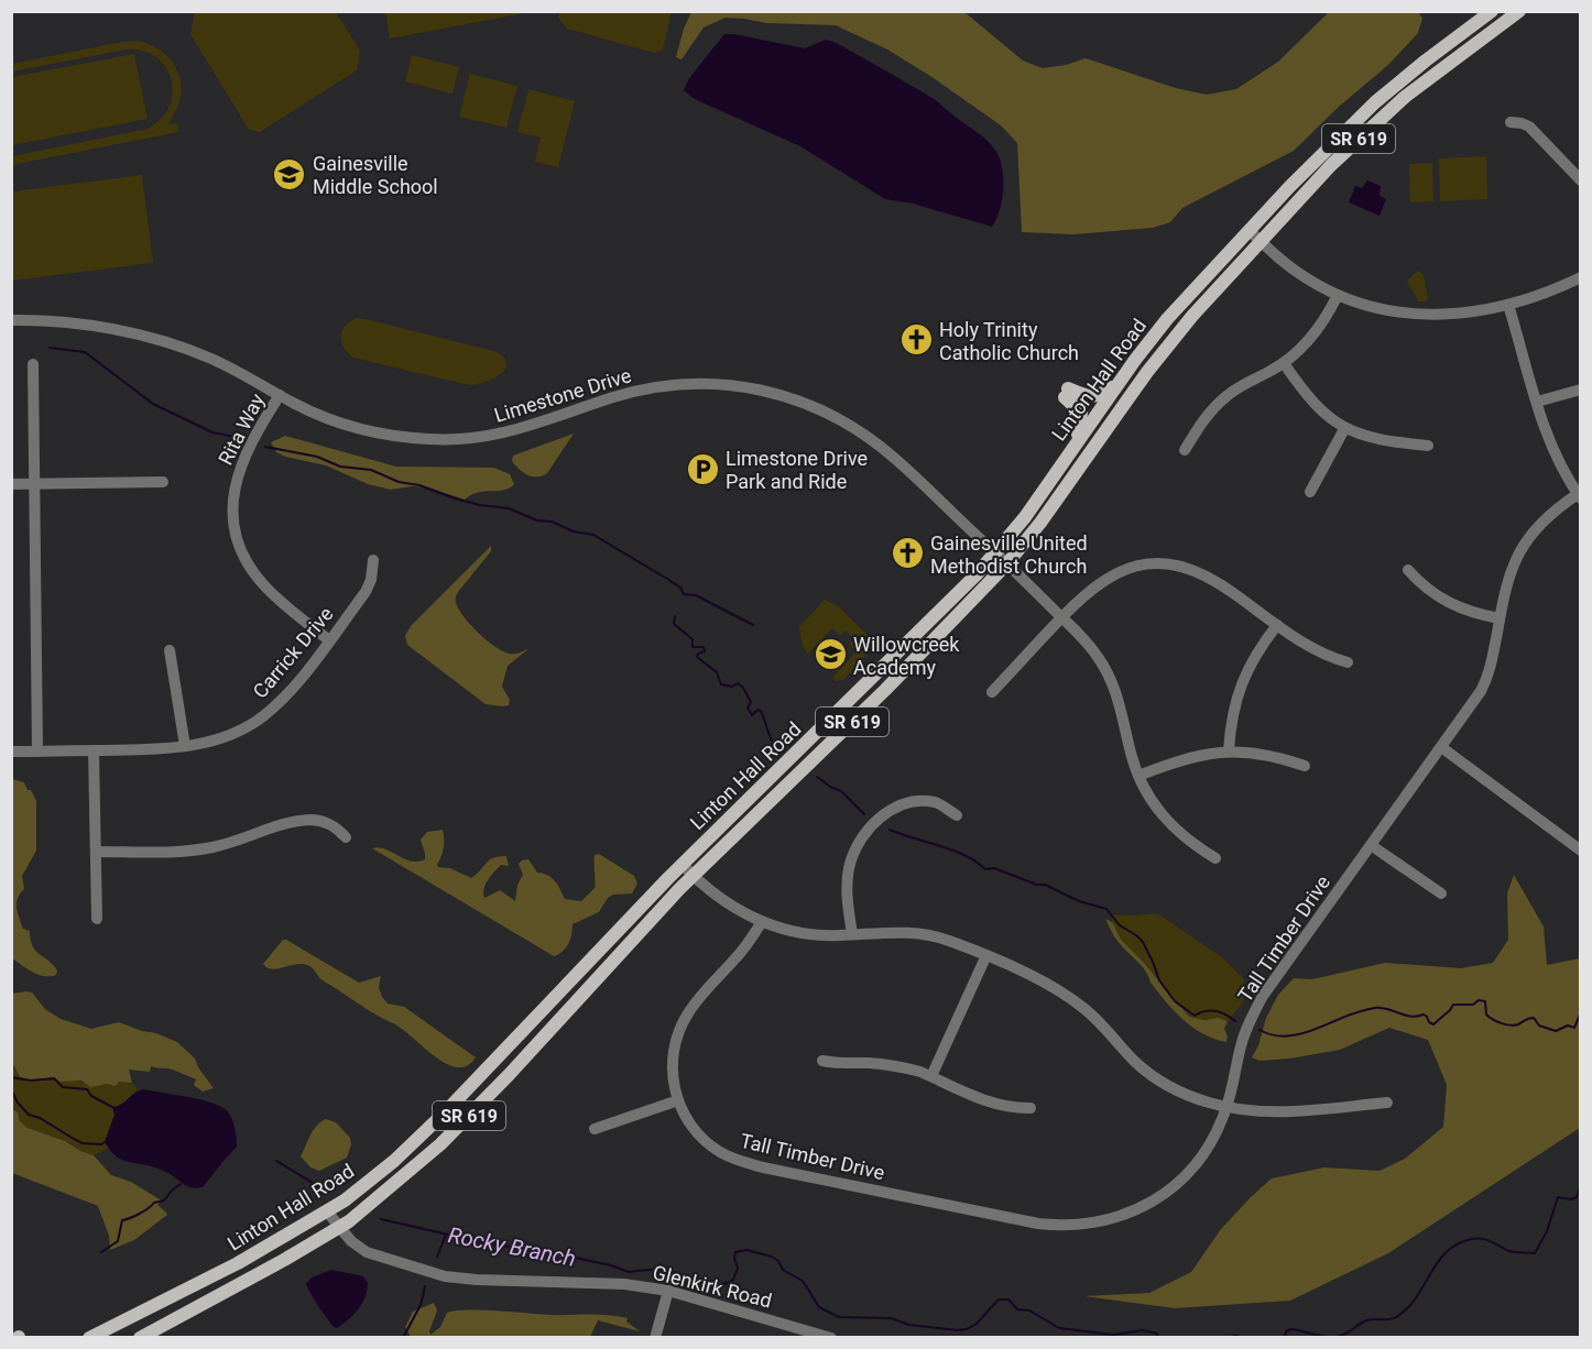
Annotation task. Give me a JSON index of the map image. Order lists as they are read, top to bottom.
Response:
{
  "streets": {
    "main road": ["SR 619", "Linton Hall Road"],
    "street": [
      "Limestone Drive",
      "Rita Way",
      "Carrick Drive",
      "Tall Timber Drive",
      "Glenkirk Road"
    ]
  },
  "crossings": [
    ["Linton Hall Road", "Limestone Drive"],
    ["Linton Hall Road", "Glenkirk Road"],
    ["Limestone Drive", "Rita Way"],
    ["Rita Way", "Carrick Drive"]
  ],
  "water": ["Rocky Branch"],
  "places": {
    "school or university": ["Gainesville Middle School", "Willowcreek Academy"],
    "church": ["Holy Trinity Catholic Church", "Gainesville United Methodist Church"],
    "parking": ["Limestone Drive Park and Ride"]
  }
}
